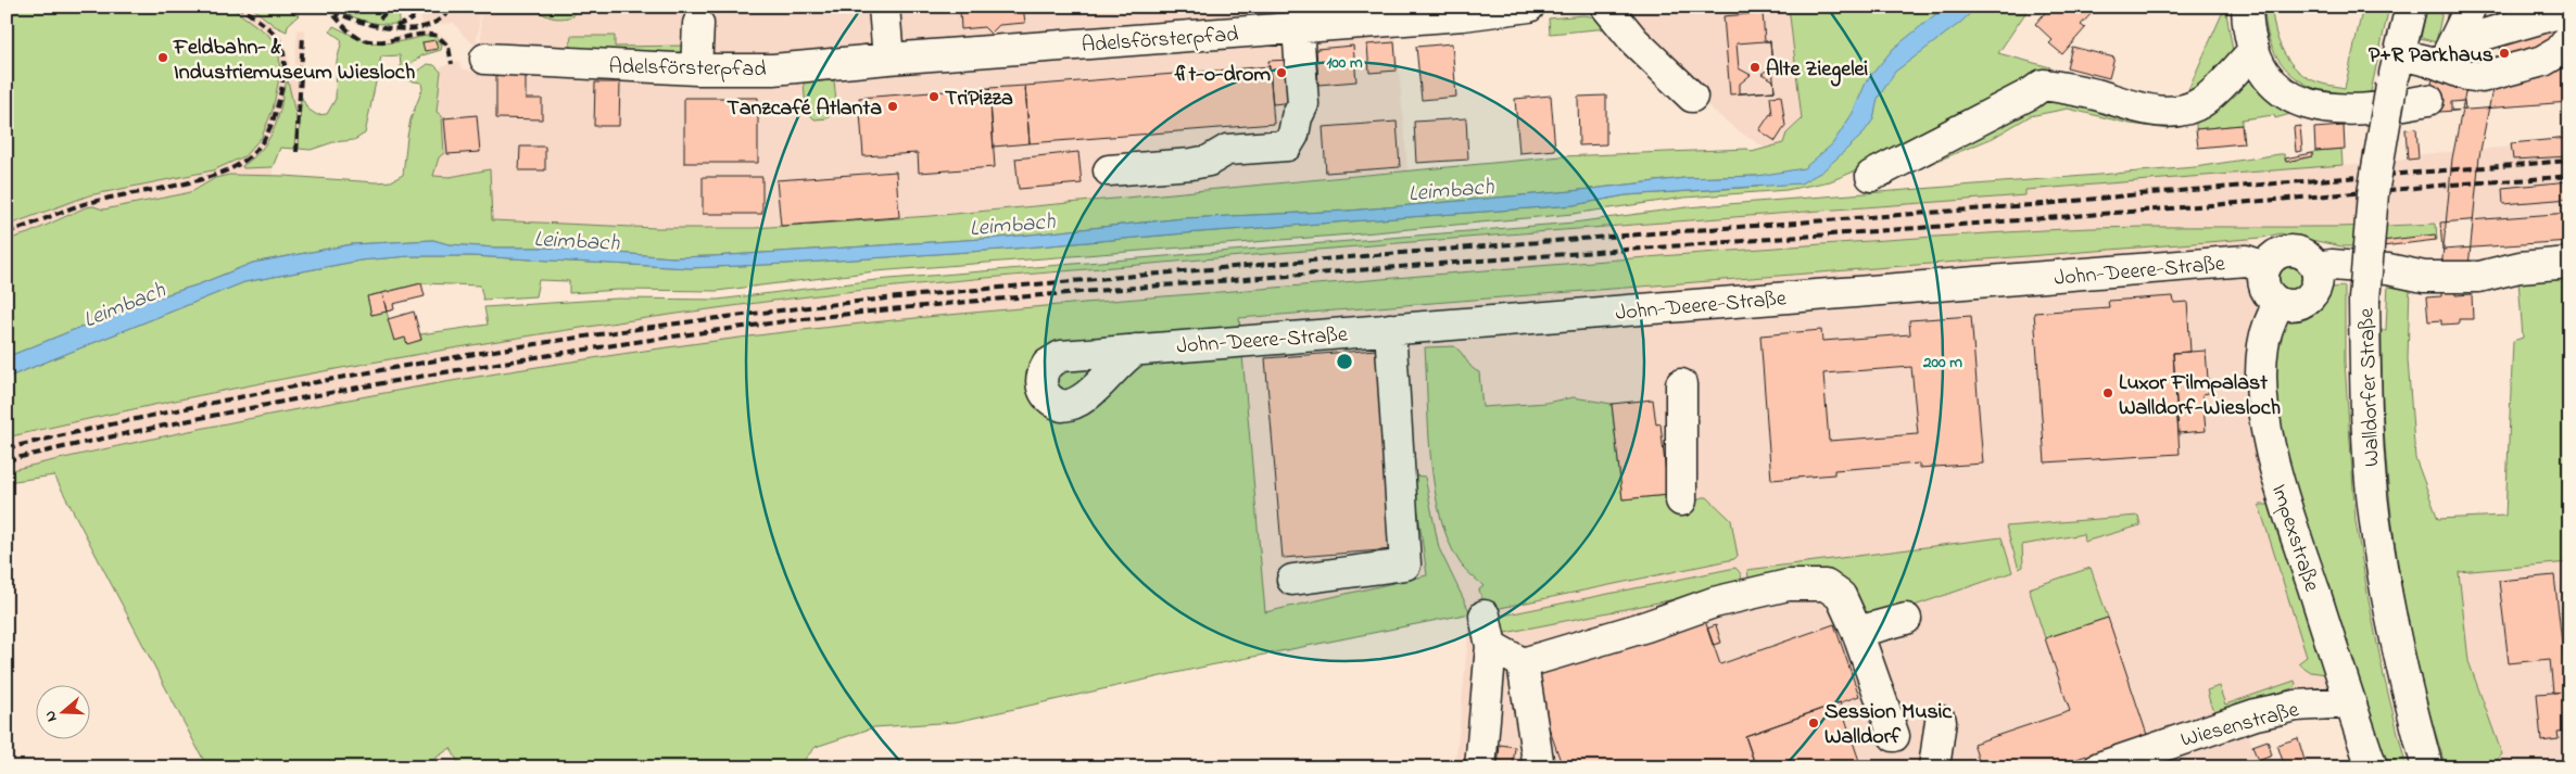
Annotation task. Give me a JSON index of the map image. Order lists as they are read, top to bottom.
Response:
{
  "streets": {
    "street": [
      "Adelsförsterpfad",
      "John-Deere-Straße",
      "Walldorfer Straße",
      "Impexstraße",
      "Wiesenstraße"
    ]
  },
  "crossings": [
    ["John-Deere-Straße", "Impexstraße"],
    ["Impexstraße", "Wiesenstraße"]
  ],
  "water": ["Leimbach"],
  "places": [
    "P+R Parkhaus",
    "Feldbahn- & Industriemuseum Wiesloch",
    "Alte Ziegelei",
    "fit-o-drom",
    "TriPizza",
    "Tanzcafé Atlanta",
    "Luxor Filmpalast Walldorf-Wiesloch",
    "Session Music Walldorf"
  ],
  "north": "left",
  "rings": ["100 m", "200 m"]
}
